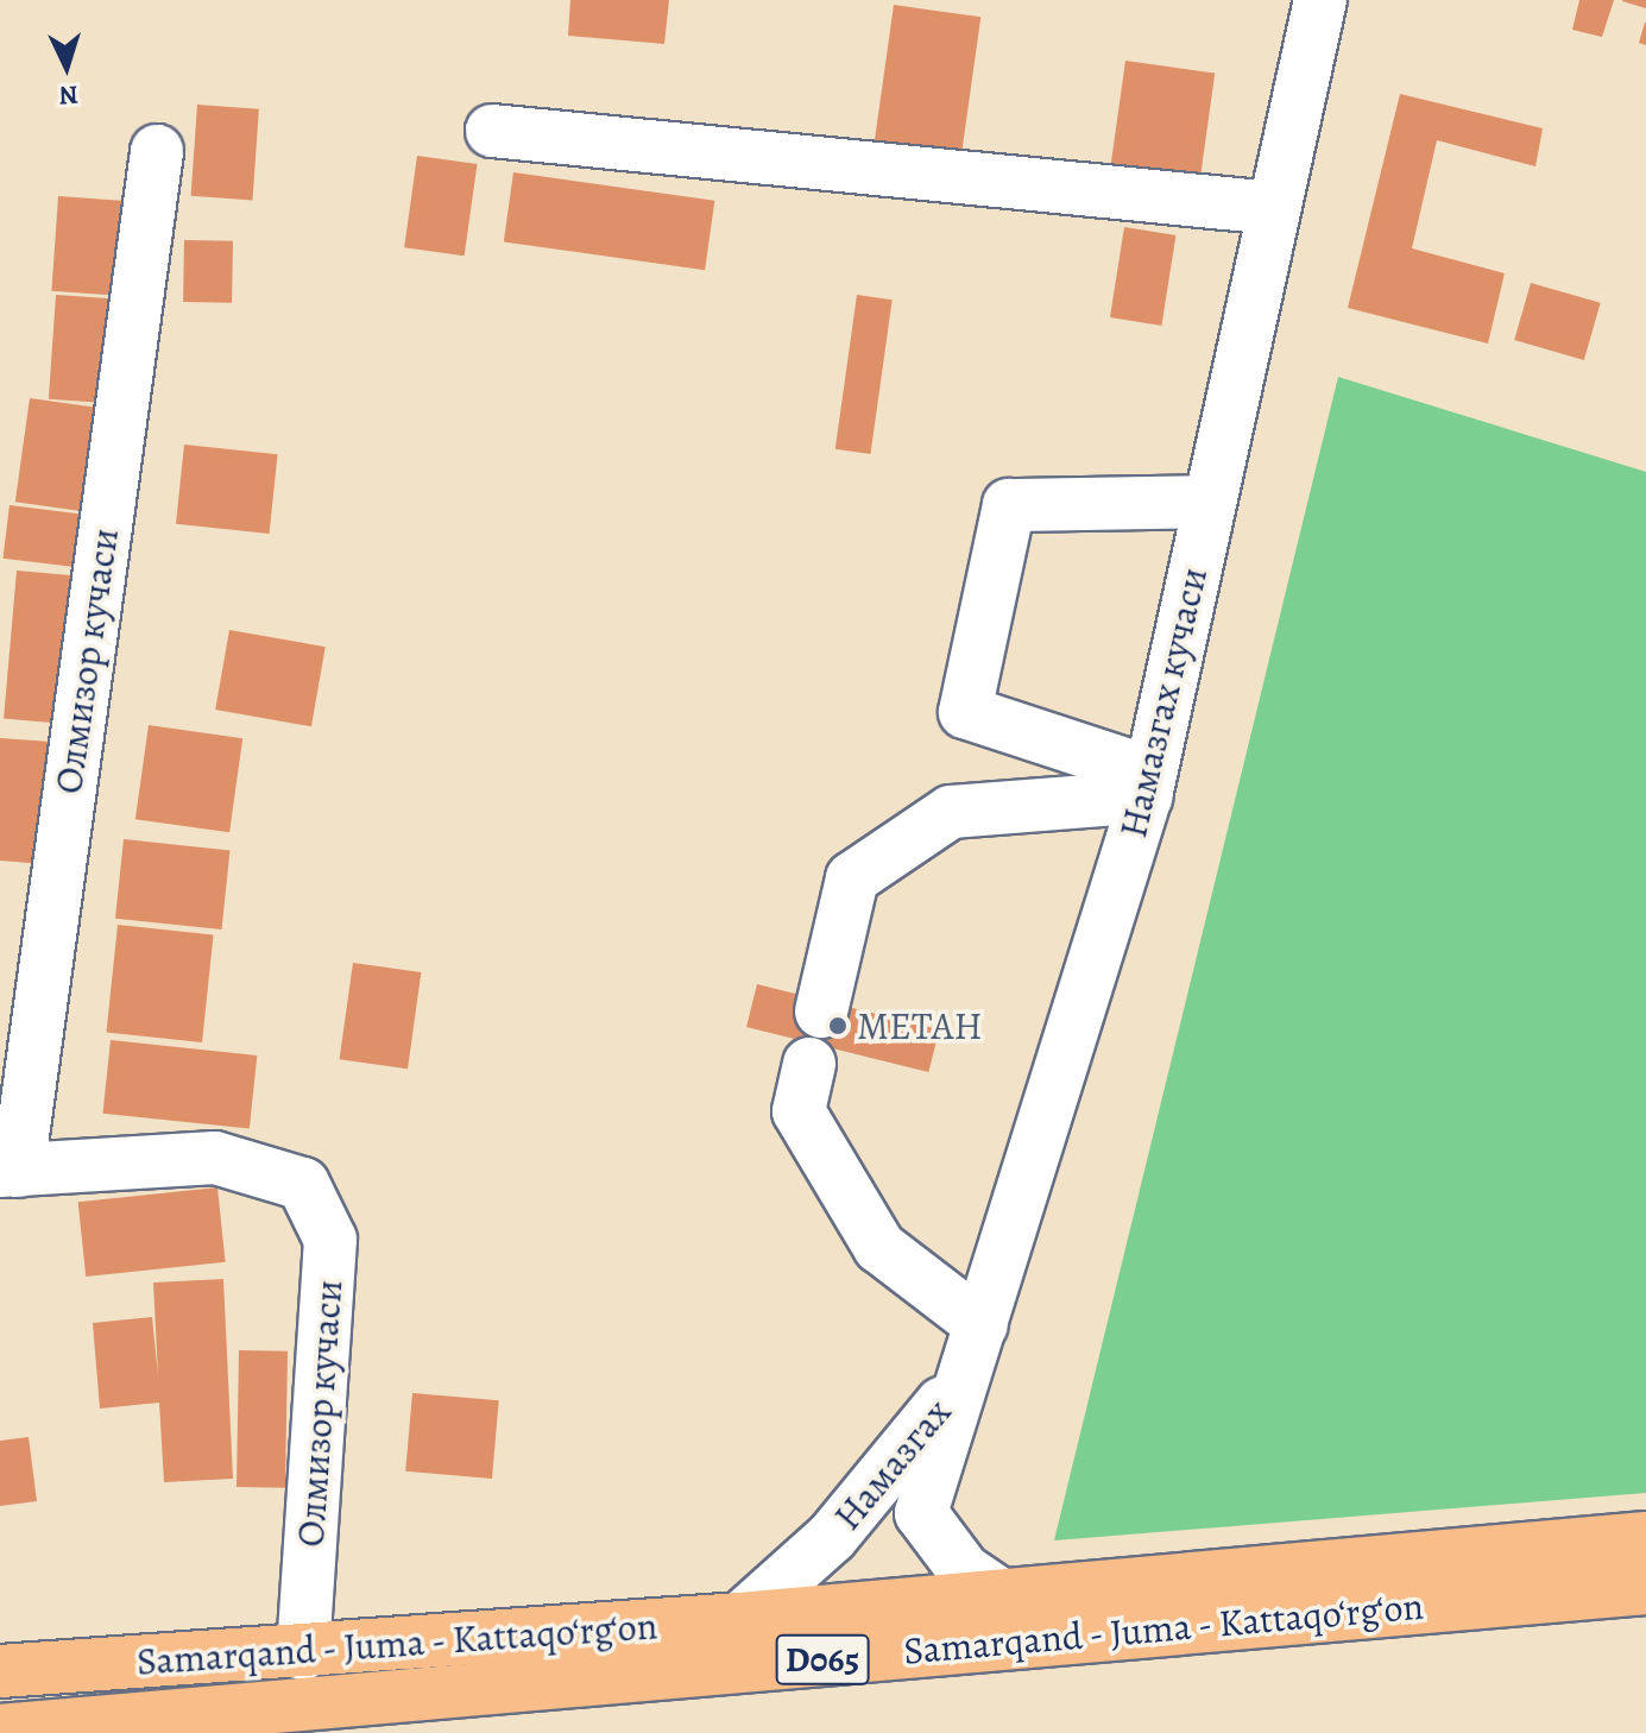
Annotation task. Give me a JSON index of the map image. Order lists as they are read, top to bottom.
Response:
{
  "streets": {
    "main road": ["Samarqand - Juma - Kattaqo‘rg‘on", "D065"],
    "street": ["Олмизор кучаси", "Намазгах кучаси", "Намазгах"]
  },
  "crossings": [
    ["Олмизор кучаси", "Samarqand - Juma - Kattaqo‘rg‘on"],
    ["Намазгах кучаси", "Намазгах"],
    ["Намазгах", "Samarqand - Juma - Kattaqo‘rg‘on"]
  ],
  "places": ["МЕТАН"],
  "north": "bottom"
}
